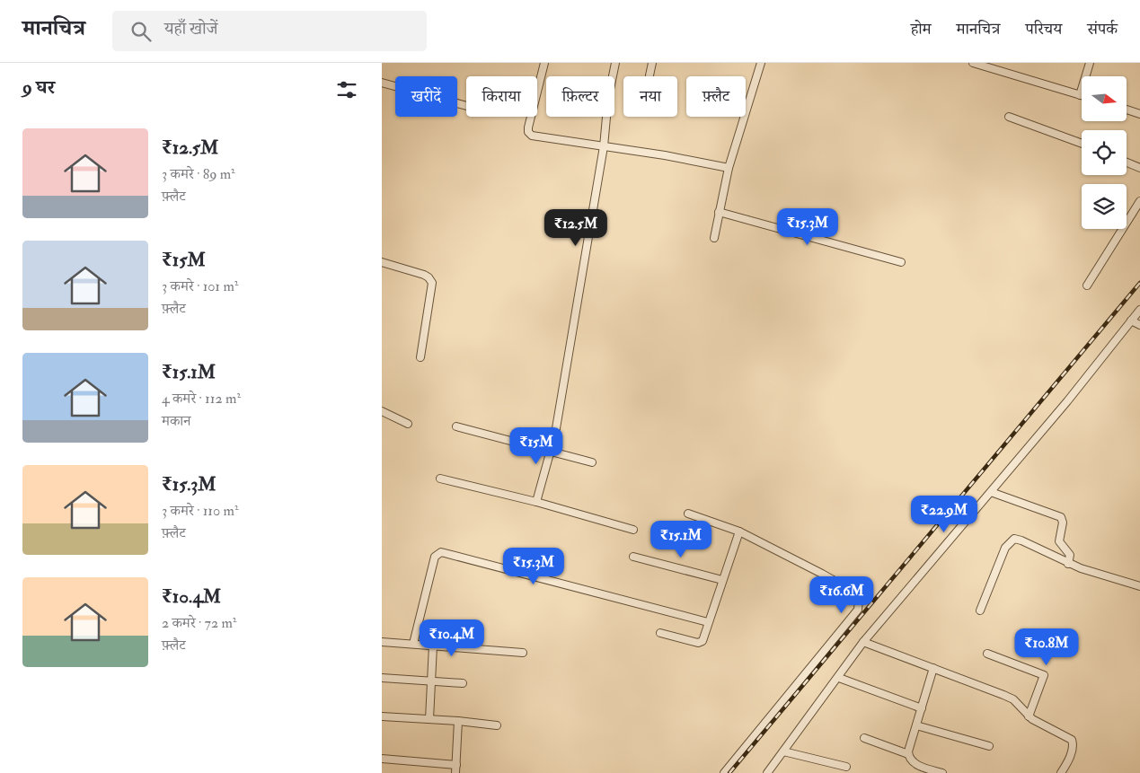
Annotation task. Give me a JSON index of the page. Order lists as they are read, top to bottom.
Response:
{
  "north": "right",
  "page": {
    "header": "मानचित्र",
    "search": "यहाँ खोजें",
    "nav": [
      "होम",
      "मानचित्र",
      "परिचय",
      "संपर्क"
    ],
    "heading": "9 घर",
    "chip": [
      "खरीदें",
      "किराया",
      "फ़िल्टर",
      "नया",
      "फ़्लैट"
    ],
    "list": [
      {
        "name": "₹12.5M",
        "note": "3 कमरे · 89 m² · फ़्लैट"
      },
      {
        "name": "₹15M",
        "note": "3 कमरे · 101 m² · फ़्लैट"
      },
      {
        "name": "₹15.1M",
        "note": "4 कमरे · 112 m² · मकान"
      },
      {
        "name": "₹15.3M",
        "note": "3 कमरे · 110 m² · फ़्लैट"
      },
      {
        "name": "₹10.4M",
        "note": "2 कमरे · 72 m² · फ़्लैट"
      }
    ],
    "price": [
      "₹15.3M",
      "₹12.5M",
      "₹15M",
      "₹22.9M",
      "₹15.1M",
      "₹15.3M",
      "₹16.6M",
      "₹10.4M",
      "₹10.8M"
    ]
  }
}
